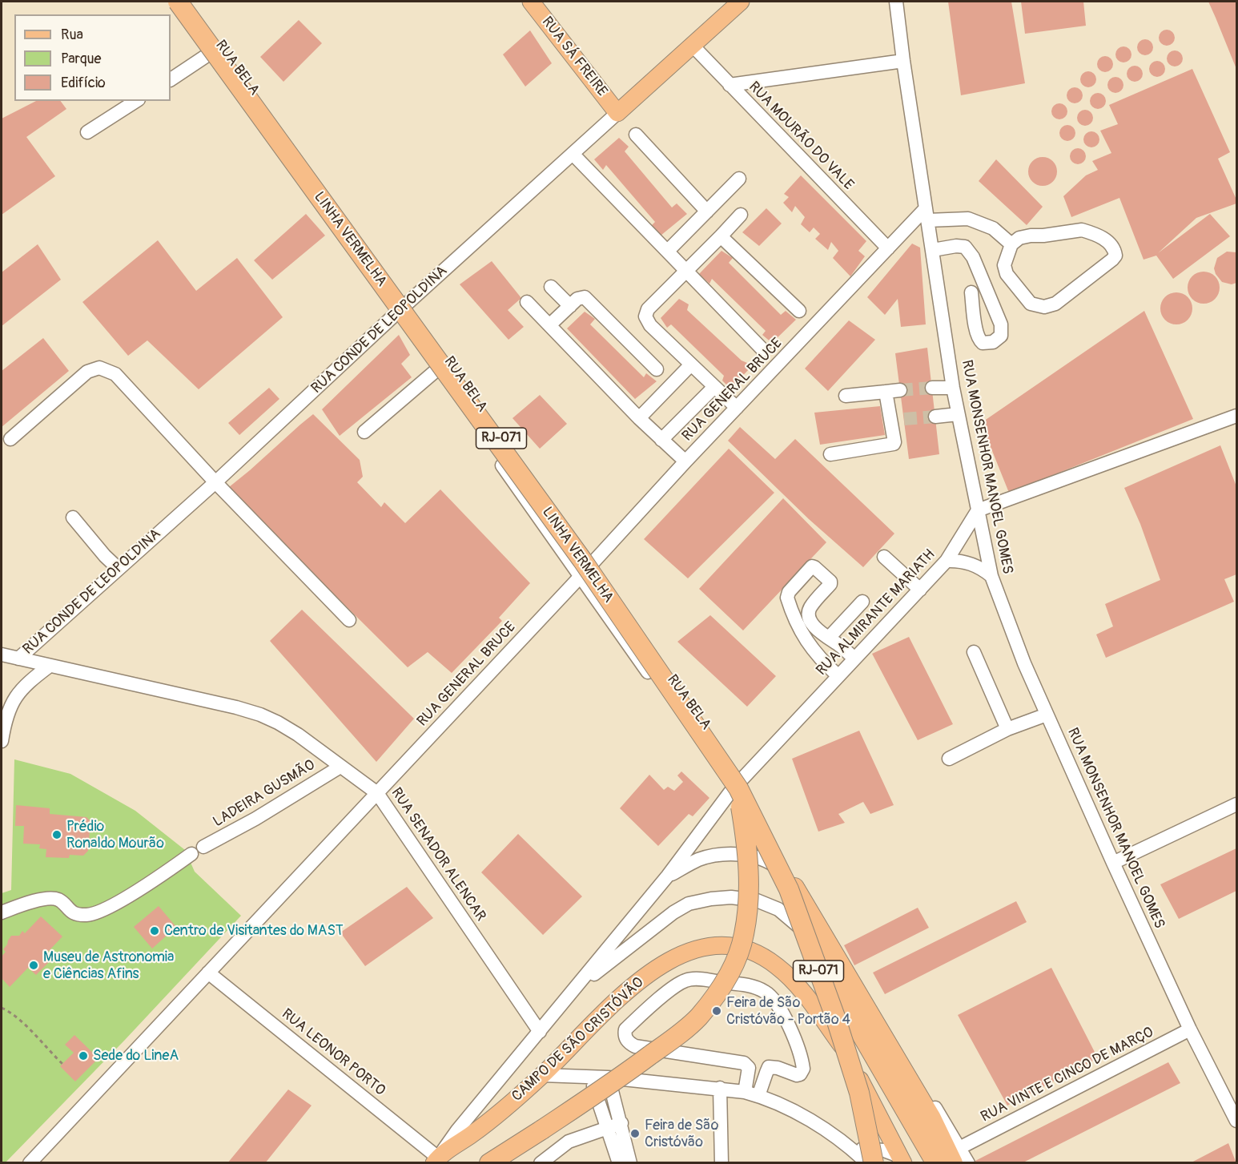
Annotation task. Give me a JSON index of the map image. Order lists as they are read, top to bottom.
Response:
{
  "streets": {
    "highway": ["LINHA VERMELHA", "RJ-071"],
    "main road": ["RUA SÁ FREIRE", "RUA CONDE DE LEOPOLDINA", "CAMPO DE SÃO CRISTÓVÃO"],
    "street": [
      "RUA BELA",
      "RUA MOURÃO DO VALE",
      "RUA GENERAL BRUCE",
      "RUA MONSENHOR MANOEL GOMES",
      "RUA ALMIRANTE MARIATH",
      "LADEIRA GUSMÃO",
      "RUA SENADOR ALENCAR",
      "RUA LEONOR PORTO",
      "RUA VINTE E CINCO DE MARÇO"
    ]
  },
  "crossings": [
    ["RUA SÁ FREIRE", "RUA CONDE DE LEOPOLDINA"],
    ["RUA BELA", "LINHA VERMELHA"],
    ["RUA BELA", "RUA CONDE DE LEOPOLDINA"],
    ["RUA BELA", "RUA GENERAL BRUCE"],
    ["RUA BELA", "RUA ALMIRANTE MARIATH"],
    ["RUA MOURÃO DO VALE", "RUA CONDE DE LEOPOLDINA"],
    ["RUA MOURÃO DO VALE", "RUA GENERAL BRUCE"],
    ["LINHA VERMELHA", "RUA ALMIRANTE MARIATH"],
    ["RUA CONDE DE LEOPOLDINA", "RUA SENADOR ALENCAR"],
    ["RUA GENERAL BRUCE", "RUA MONSENHOR MANOEL GOMES"],
    ["RUA GENERAL BRUCE", "RUA SENADOR ALENCAR"],
    ["RUA GENERAL BRUCE", "RUA LEONOR PORTO"],
    ["RUA MONSENHOR MANOEL GOMES", "RUA ALMIRANTE MARIATH"],
    ["RUA MONSENHOR MANOEL GOMES", "RUA VINTE E CINCO DE MARÇO"],
    ["RUA ALMIRANTE MARIATH", "CAMPO DE SÃO CRISTÓVÃO"],
    ["LADEIRA GUSMÃO", "RUA SENADOR ALENCAR"],
    ["RUA SENADOR ALENCAR", "CAMPO DE SÃO CRISTÓVÃO"],
    ["CAMPO DE SÃO CRISTÓVÃO", "RUA LEONOR PORTO"],
    ["CAMPO DE SÃO CRISTÓVÃO", "RUA VINTE E CINCO DE MARÇO"]
  ],
  "places": [
    "Prédio Ronaldo Mourão",
    "Centro de Visitantes do MAST",
    "Museu de Astronomia e Ciências Afins",
    "Feira de São Cristóvão - Portão 4",
    "Sede do LineA",
    "Feira de São Cristóvão"
  ],
  "legend": ["Rua", "Parque", "Edifício"]
}
